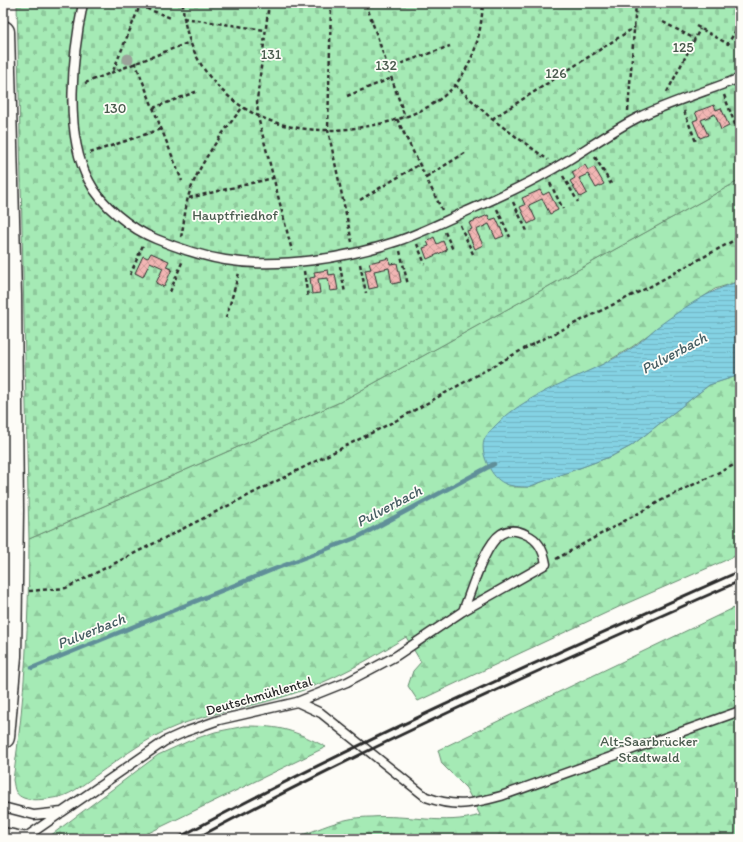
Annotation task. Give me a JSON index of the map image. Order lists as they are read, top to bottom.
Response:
{
  "streets": {
    "lane": ["Deutschmühlental"]
  },
  "water": ["Pulverbach"],
  "parks": [
    "125",
    "131",
    "132",
    "126",
    "130",
    "Hauptfriedhof",
    "Alt-Saarbrücker Stadtwald"
  ]
}
